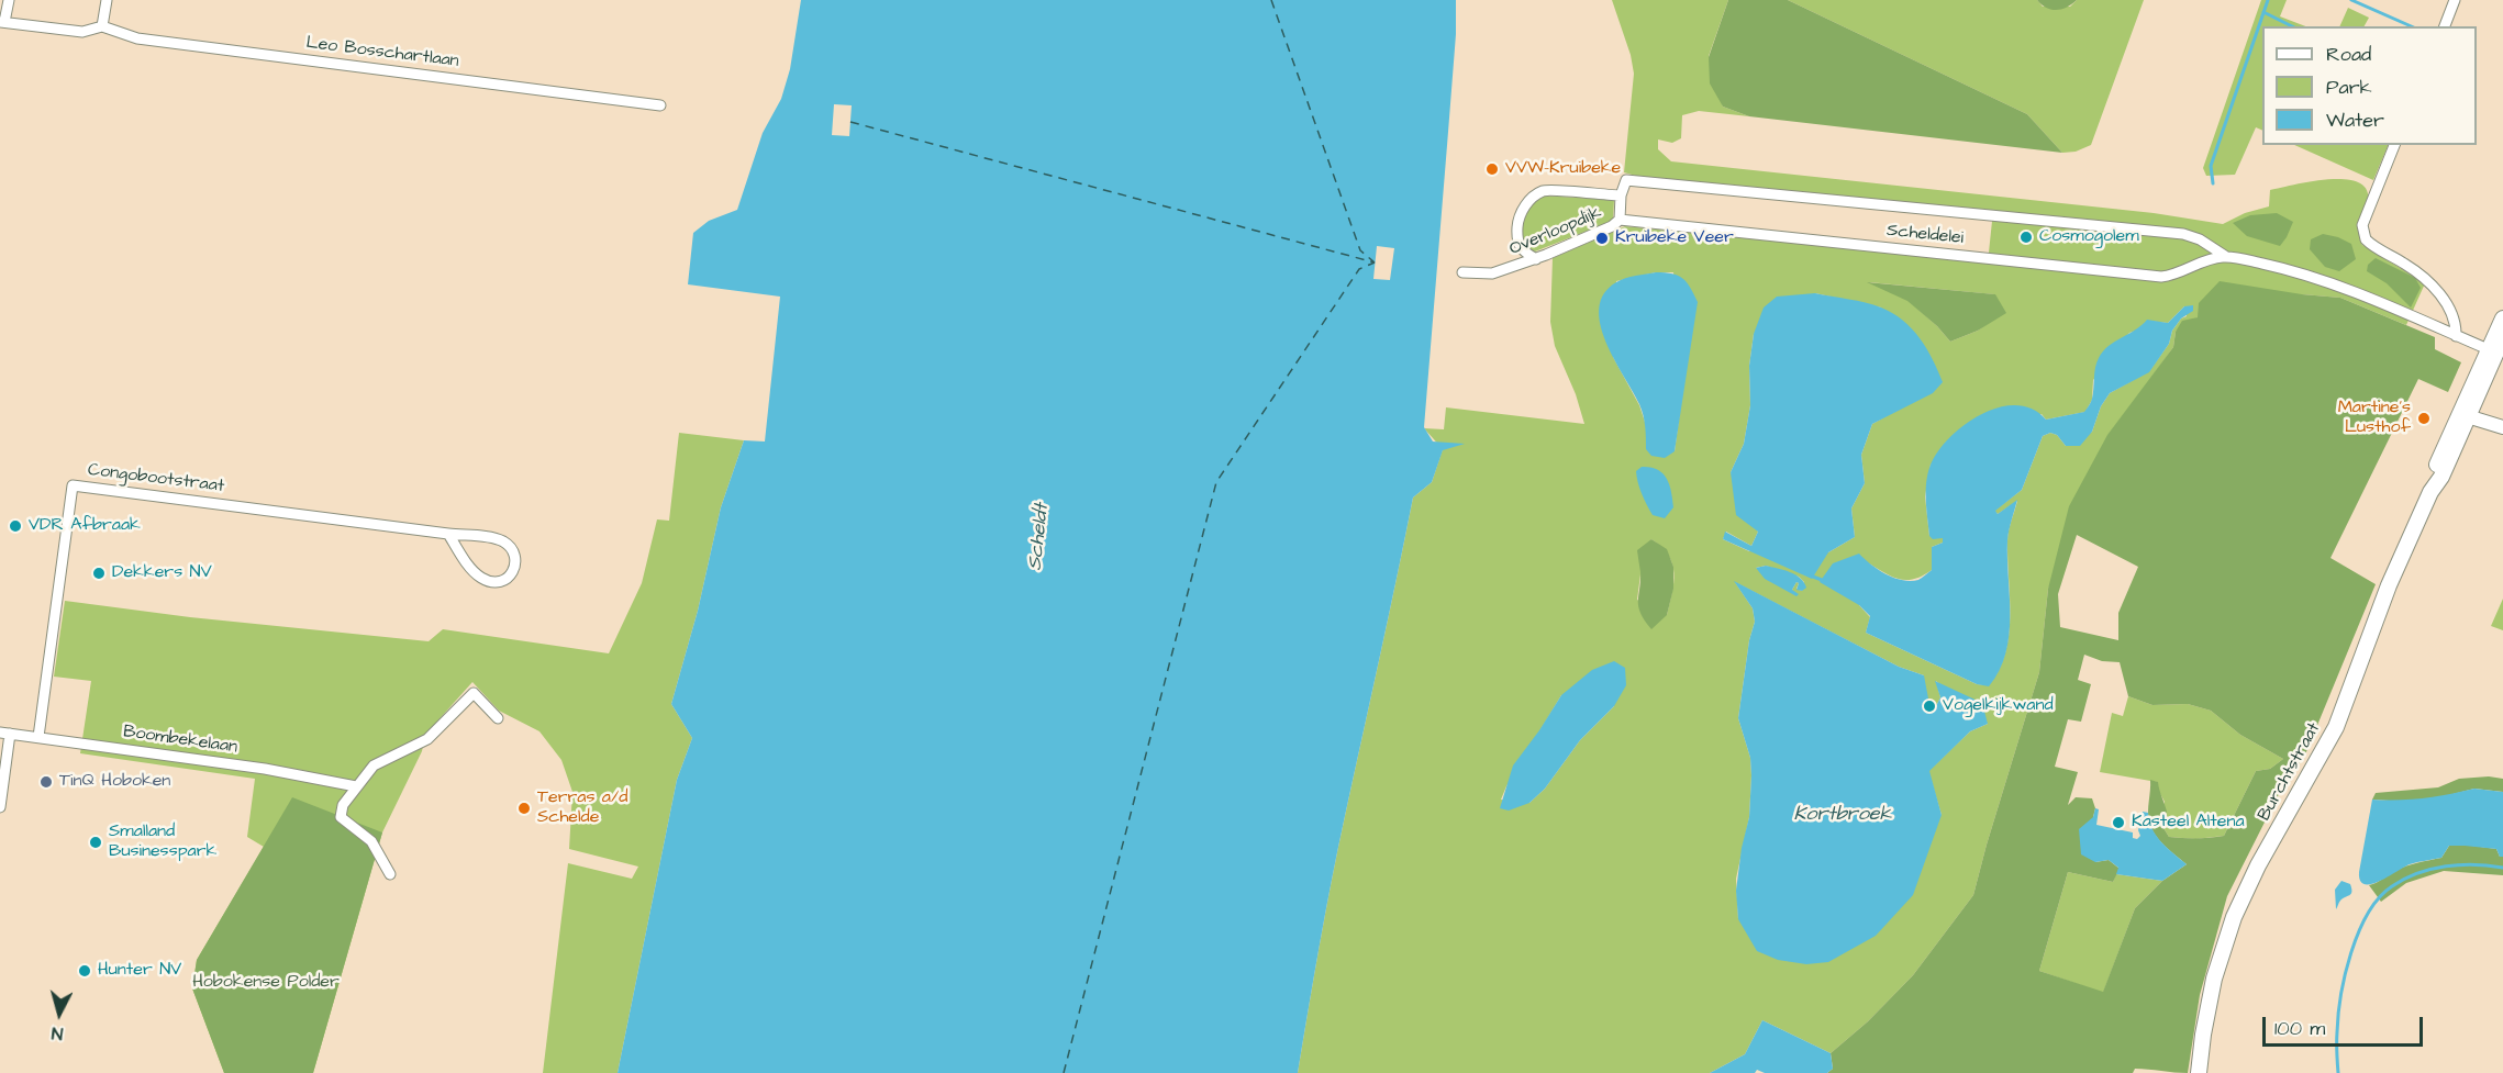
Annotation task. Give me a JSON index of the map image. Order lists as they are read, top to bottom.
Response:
{
  "streets": {
    "main road": ["Burchtstraat"],
    "street": [
      "Leo Bosschartlaan",
      "Overloopdijk",
      "Scheldelei",
      "Congobootstraat",
      "Boombekelaan"
    ]
  },
  "crossings": [
    ["Overloopdijk", "Scheldelei"],
    ["Scheldelei", "Burchtstraat"],
    ["Congobootstraat", "Boombekelaan"]
  ],
  "water": ["Scheldt", "Kortbroek"],
  "parks": ["Hobokense Polder"],
  "places": [
    "VVW-Kruibeke",
    "Cosmogolem",
    "Kruibeke Veer",
    "Martine's Lusthof",
    "VDR Afbraak",
    "Dekkers NV",
    "Vogelkijkwand",
    "TinQ Hoboken",
    "Terras a/d Schelde",
    "Kasteel Altena",
    "Smalland Businesspark",
    "Hunter NV"
  ],
  "legend": ["Road", "Park", "Water"],
  "scale_bar": "100 m",
  "north": "bottom"
}
